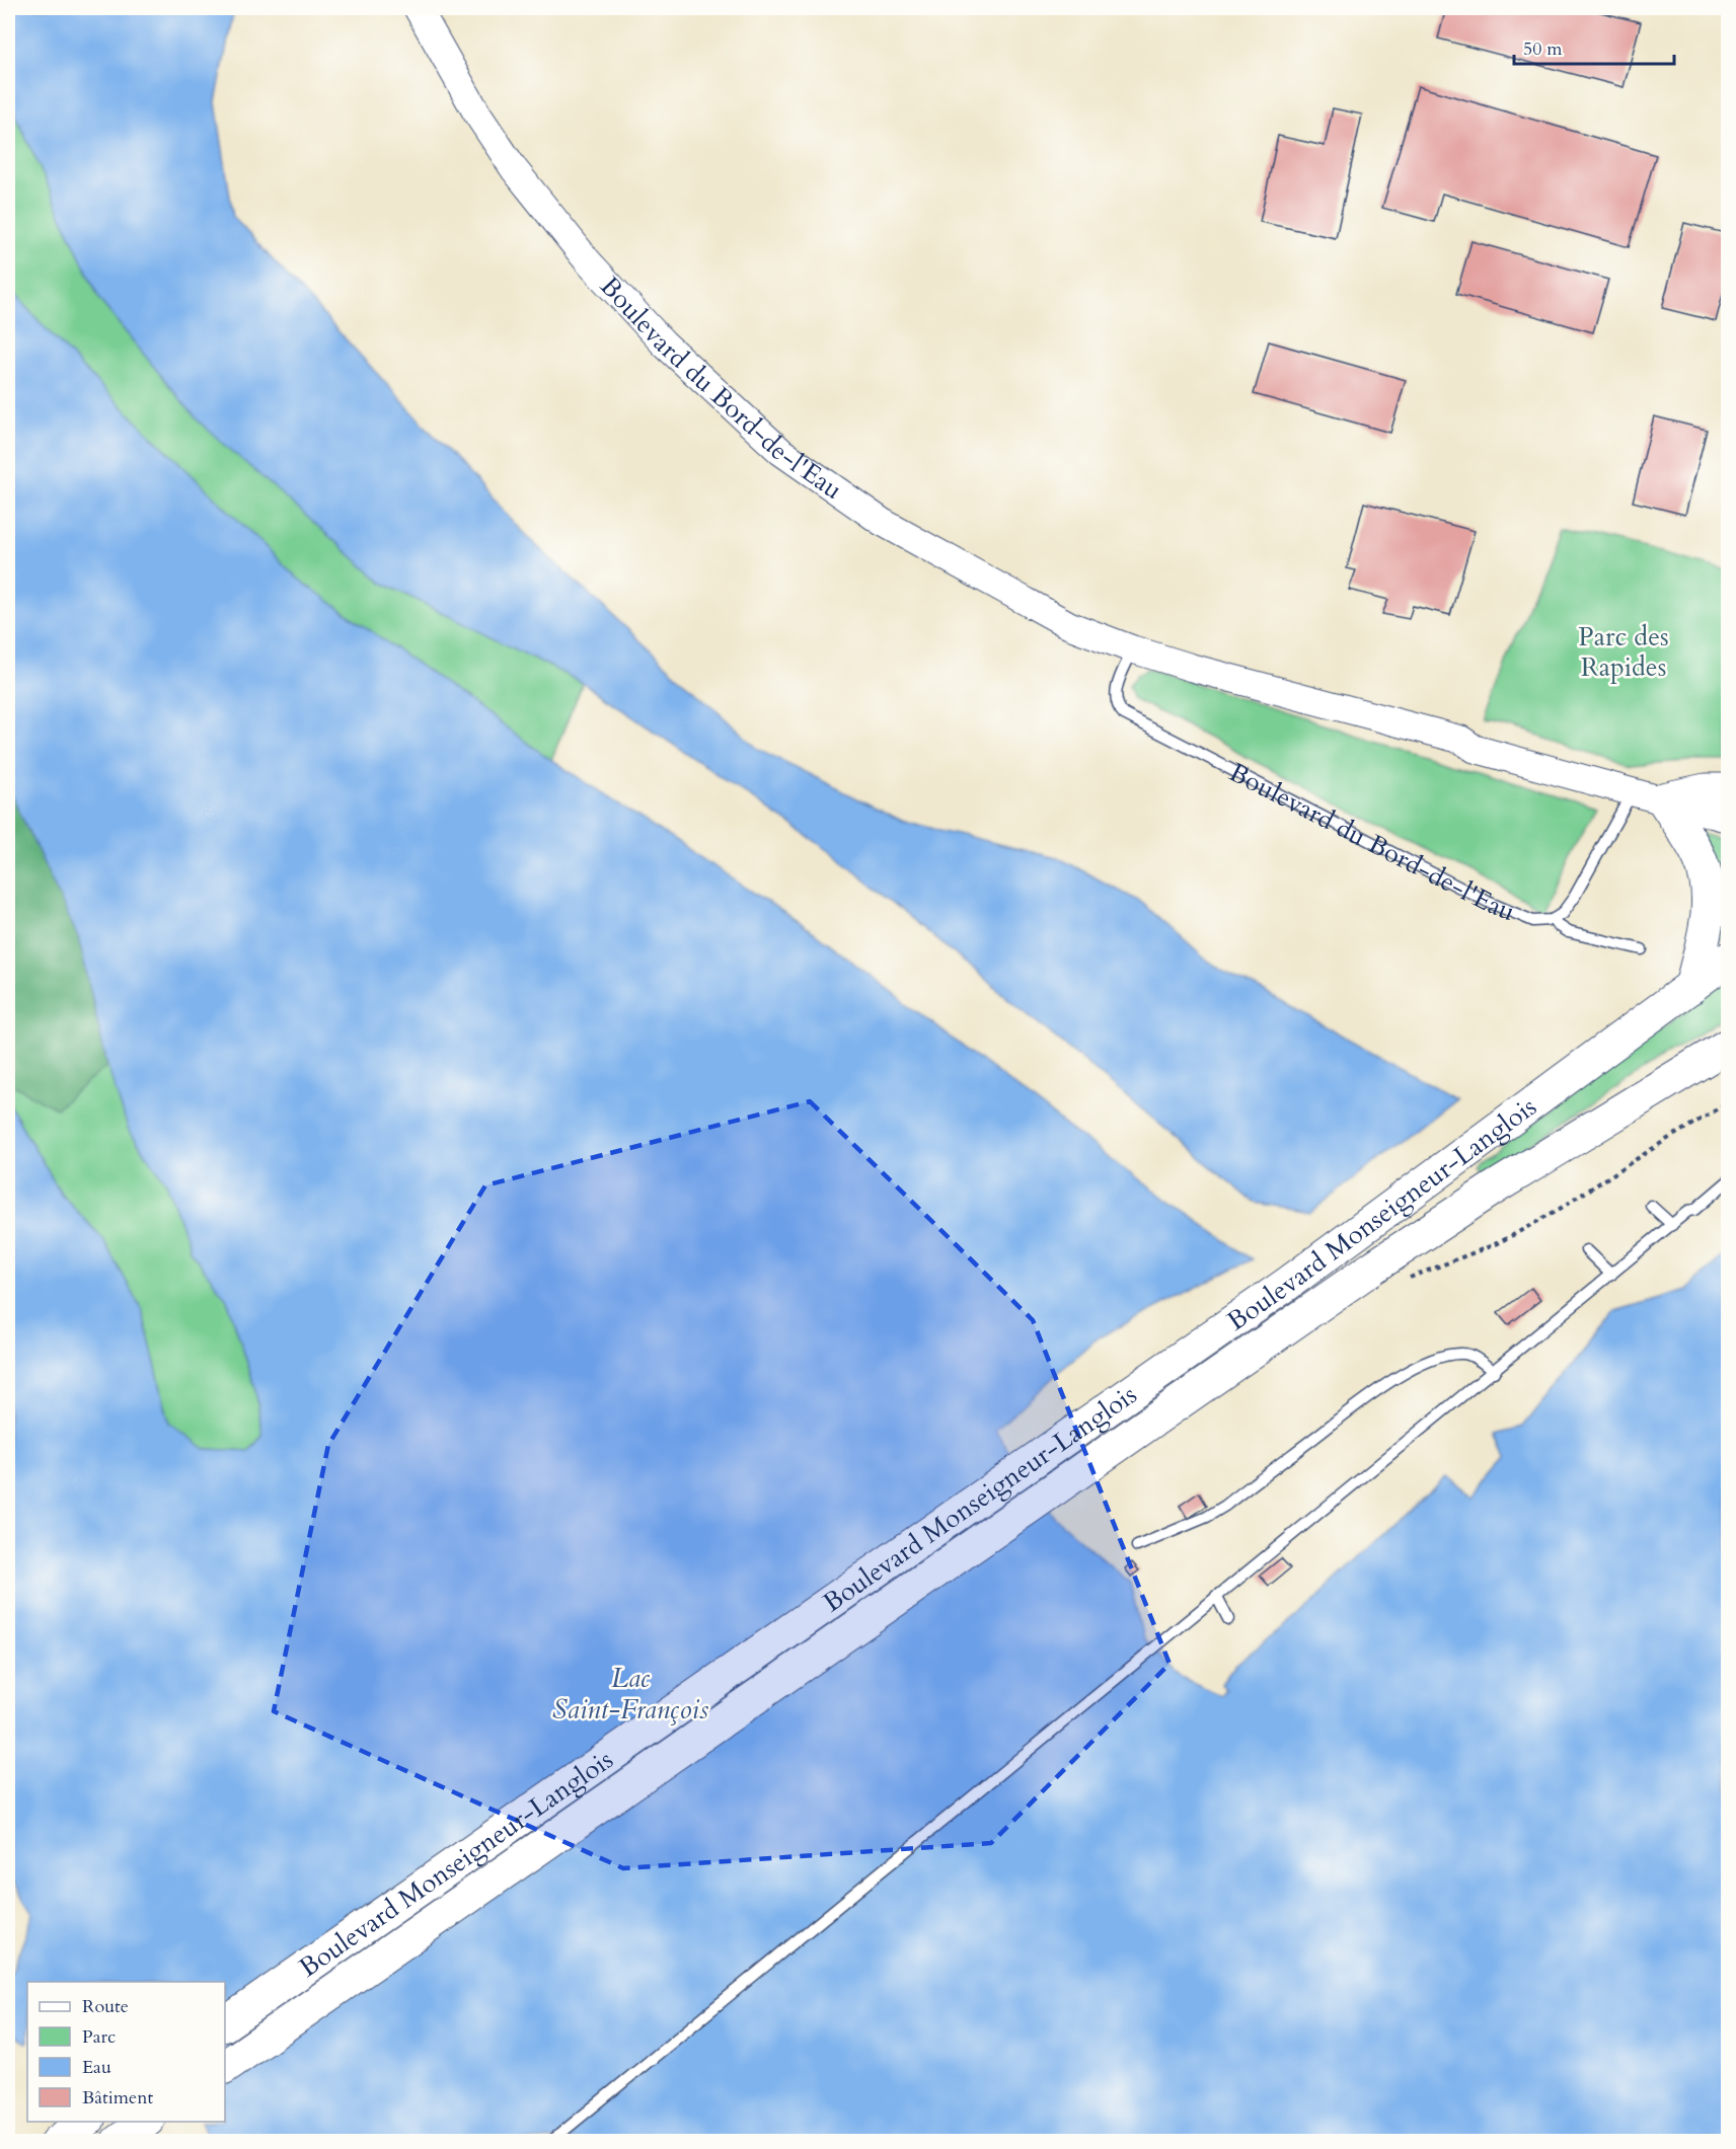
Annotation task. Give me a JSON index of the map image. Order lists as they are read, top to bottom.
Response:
{
  "streets": {
    "highway": ["Boulevard Monseigneur-Langlois"],
    "street": ["Boulevard du Bord-de-l'Eau"]
  },
  "water": ["Lac Saint-François"],
  "parks": ["Parc des Rapides"],
  "legend": [
    "Route",
    "Parc",
    "Eau",
    "Bâtiment"
  ],
  "scale_bar": "50 m"
}
